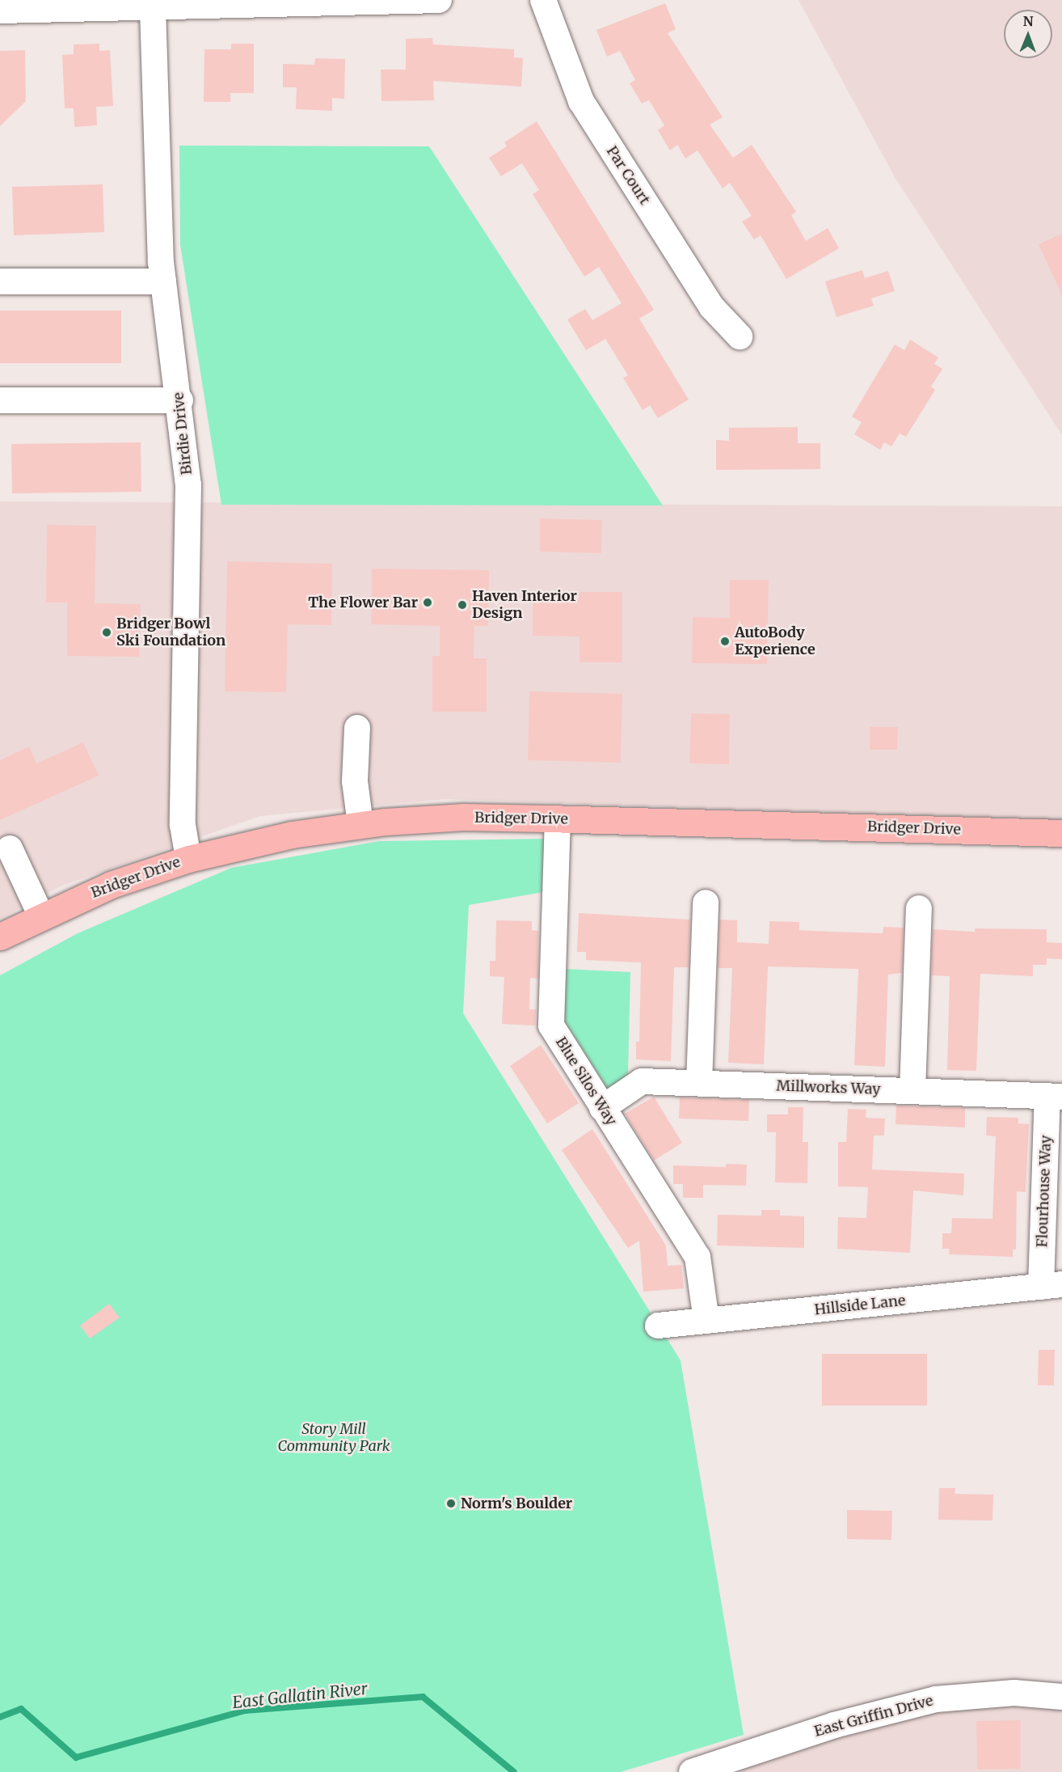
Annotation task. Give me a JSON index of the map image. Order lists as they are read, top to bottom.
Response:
{
  "streets": {
    "main road": ["Bridger Drive"],
    "street": [
      "Par Court",
      "Birdie Drive",
      "Blue Silos Way",
      "Millworks Way",
      "Flourhouse Way",
      "Hillside Lane",
      "East Griffin Drive"
    ]
  },
  "crossings": [
    ["Birdie Drive", "Bridger Drive"],
    ["Bridger Drive", "Blue Silos Way"],
    ["Blue Silos Way", "Millworks Way"],
    ["Blue Silos Way", "Hillside Lane"],
    ["Millworks Way", "Flourhouse Way"],
    ["Flourhouse Way", "Hillside Lane"]
  ],
  "water": ["East Gallatin River"],
  "parks": ["Story Mill Community Park"],
  "places": [
    "The Flower Bar",
    "Haven Interior Design",
    "Bridger Bowl Ski Foundation",
    "AutoBody Experience",
    "Norm's Boulder"
  ],
  "north": "top"
}
